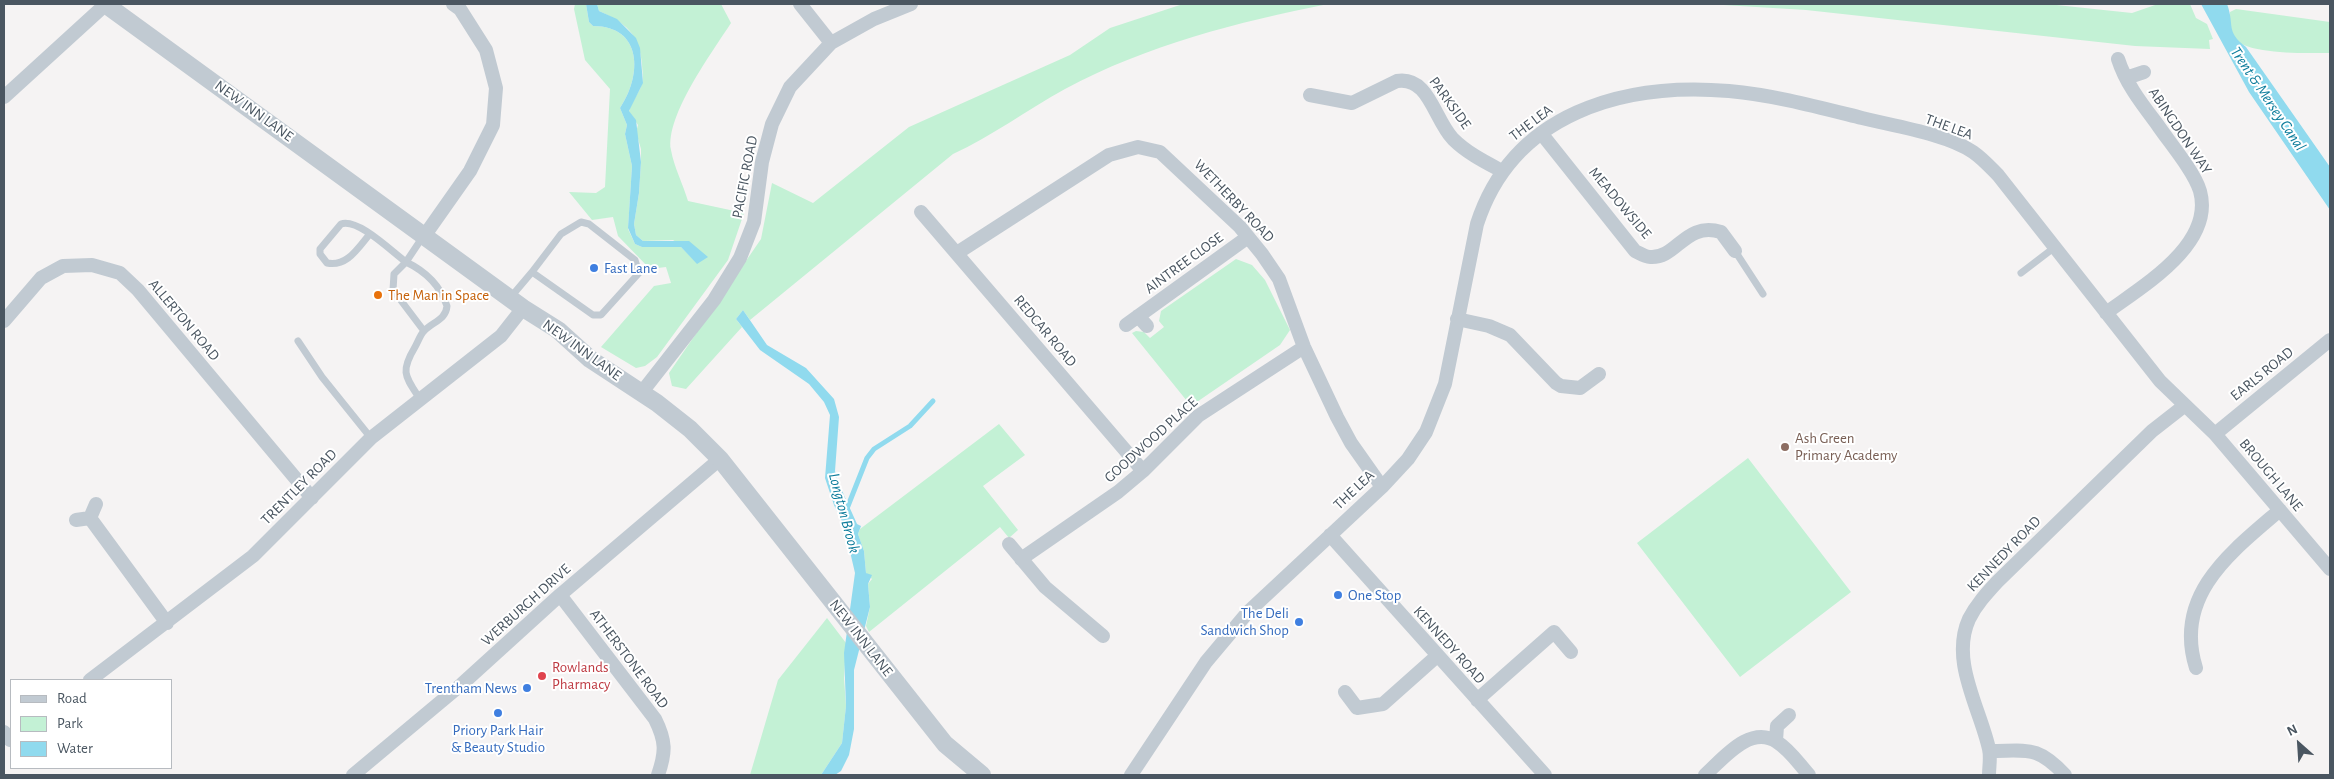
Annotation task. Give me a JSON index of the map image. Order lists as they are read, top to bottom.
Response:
{
  "streets": {
    "street": [
      "PARKSIDE",
      "NEW INN LANE",
      "THE LEA",
      "ABINGDON WAY",
      "PACIFIC ROAD",
      "WETHERBY ROAD",
      "MEADOWSIDE",
      "AINTREE CLOSE",
      "ALLERTON ROAD",
      "REDCAR ROAD",
      "EARLS ROAD",
      "GOODWOOD PLACE",
      "BROUGH LANE",
      "TRENTLEY ROAD",
      "KENNEDY ROAD",
      "WERBURGH DRIVE",
      "ATHERSTONE ROAD"
    ]
  },
  "crossings": [
    ["PARKSIDE", "THE LEA"],
    ["NEW INN LANE", "PACIFIC ROAD"],
    ["NEW INN LANE", "TRENTLEY ROAD"],
    ["NEW INN LANE", "WERBURGH DRIVE"],
    ["THE LEA", "ABINGDON WAY"],
    ["THE LEA", "WETHERBY ROAD"],
    ["THE LEA", "MEADOWSIDE"],
    ["THE LEA", "BROUGH LANE"],
    ["THE LEA", "KENNEDY ROAD"],
    ["WETHERBY ROAD", "AINTREE CLOSE"],
    ["WETHERBY ROAD", "REDCAR ROAD"],
    ["WETHERBY ROAD", "GOODWOOD PLACE"],
    ["ALLERTON ROAD", "TRENTLEY ROAD"],
    ["REDCAR ROAD", "GOODWOOD PLACE"],
    ["EARLS ROAD", "BROUGH LANE"],
    ["BROUGH LANE", "KENNEDY ROAD"],
    ["WERBURGH DRIVE", "ATHERSTONE ROAD"]
  ],
  "water": ["Trent & Mersey Canal", "Longton Brook"],
  "places": [
    "Fast Lane",
    "The Man in Space",
    "Ash Green Primary Academy",
    "One Stop",
    "The Deli Sandwich Shop",
    "Rowlands Pharmacy",
    "Trentham News",
    "Priory Park Hair & Beauty Studio"
  ],
  "legend": ["Road", "Park", "Water"],
  "north": "top left"
}
